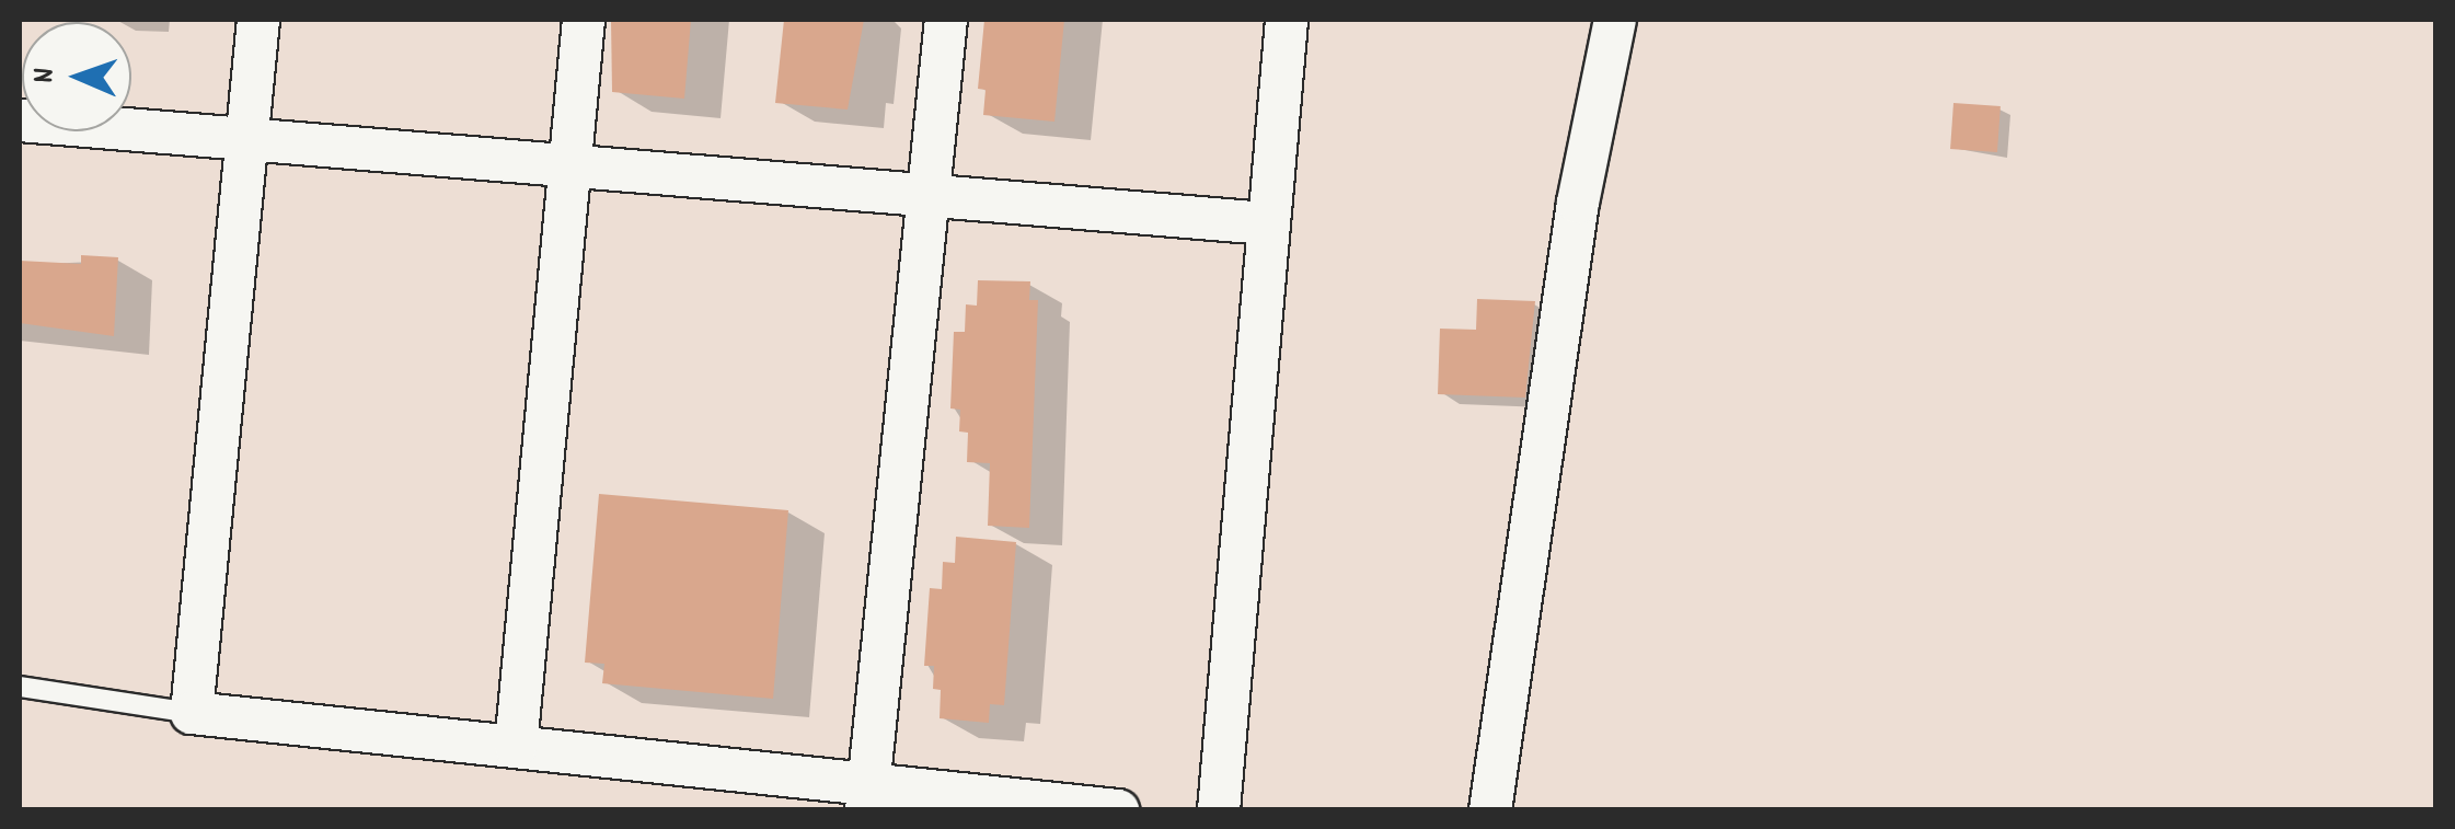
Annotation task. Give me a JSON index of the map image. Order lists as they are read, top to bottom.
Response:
{
  "north": "left"
}
